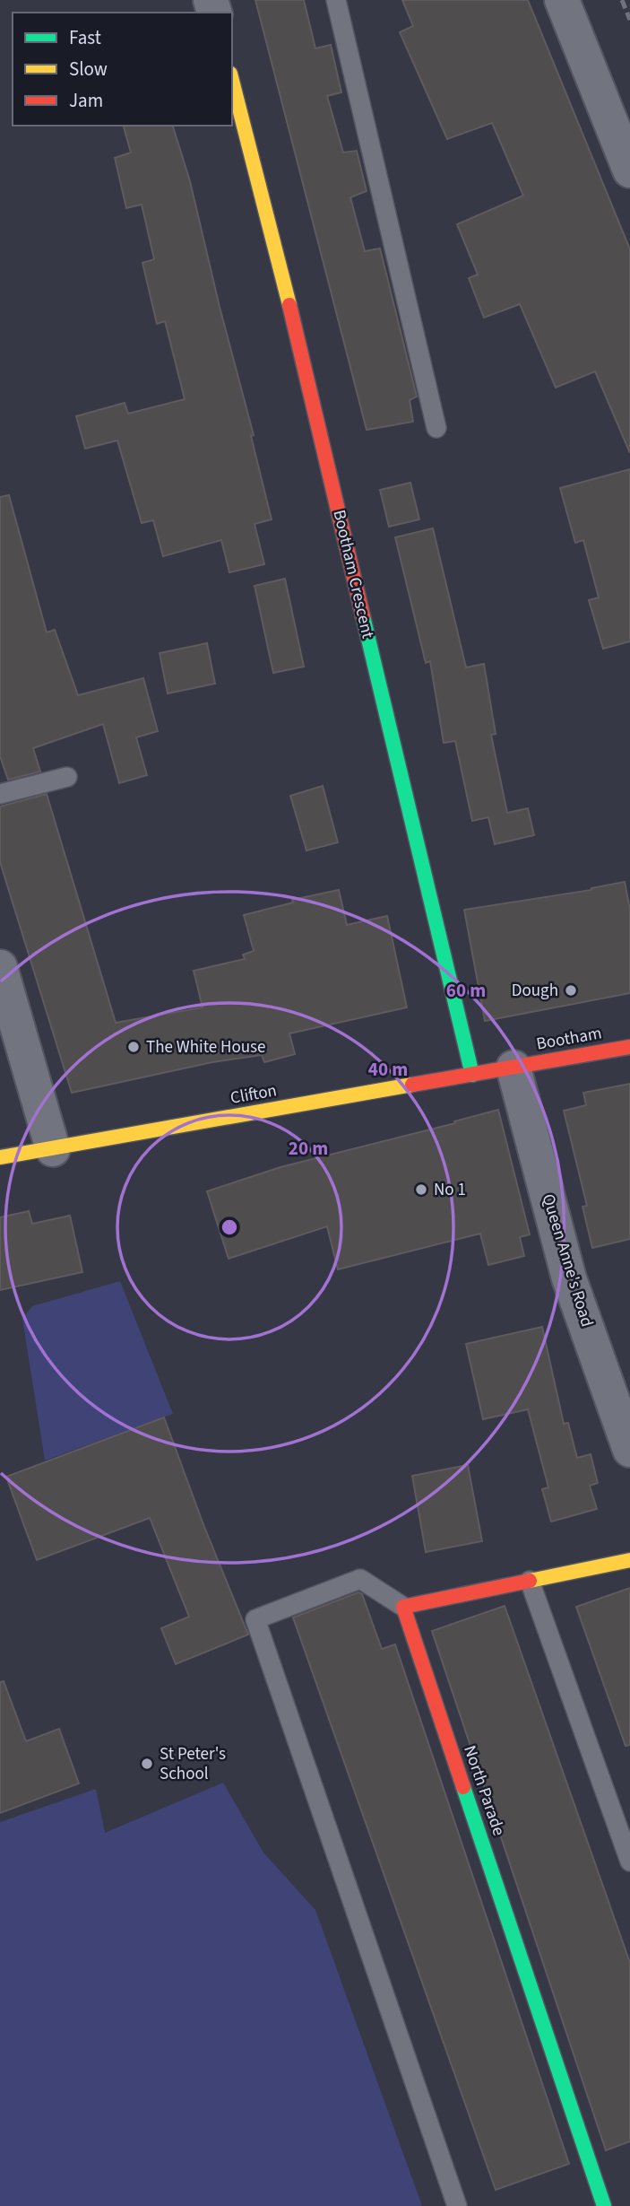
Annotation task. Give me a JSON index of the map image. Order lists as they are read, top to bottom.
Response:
{
  "streets": {
    "street": [
      "Bootham Crescent",
      "Bootham",
      "Clifton",
      "Queen Anne's Road",
      "North Parade"
    ]
  },
  "crossings": [
    ["Bootham Crescent", "Clifton"],
    ["Bootham", "Clifton"],
    ["Bootham", "Queen Anne's Road"],
    ["Clifton", "Queen Anne's Road"]
  ],
  "places": [
    "Dough",
    "The White House",
    "No 1",
    "St Peter's School"
  ],
  "legend": ["Fast", "Slow", "Jam"],
  "rings": ["60 m", "40 m", "20 m"]
}
